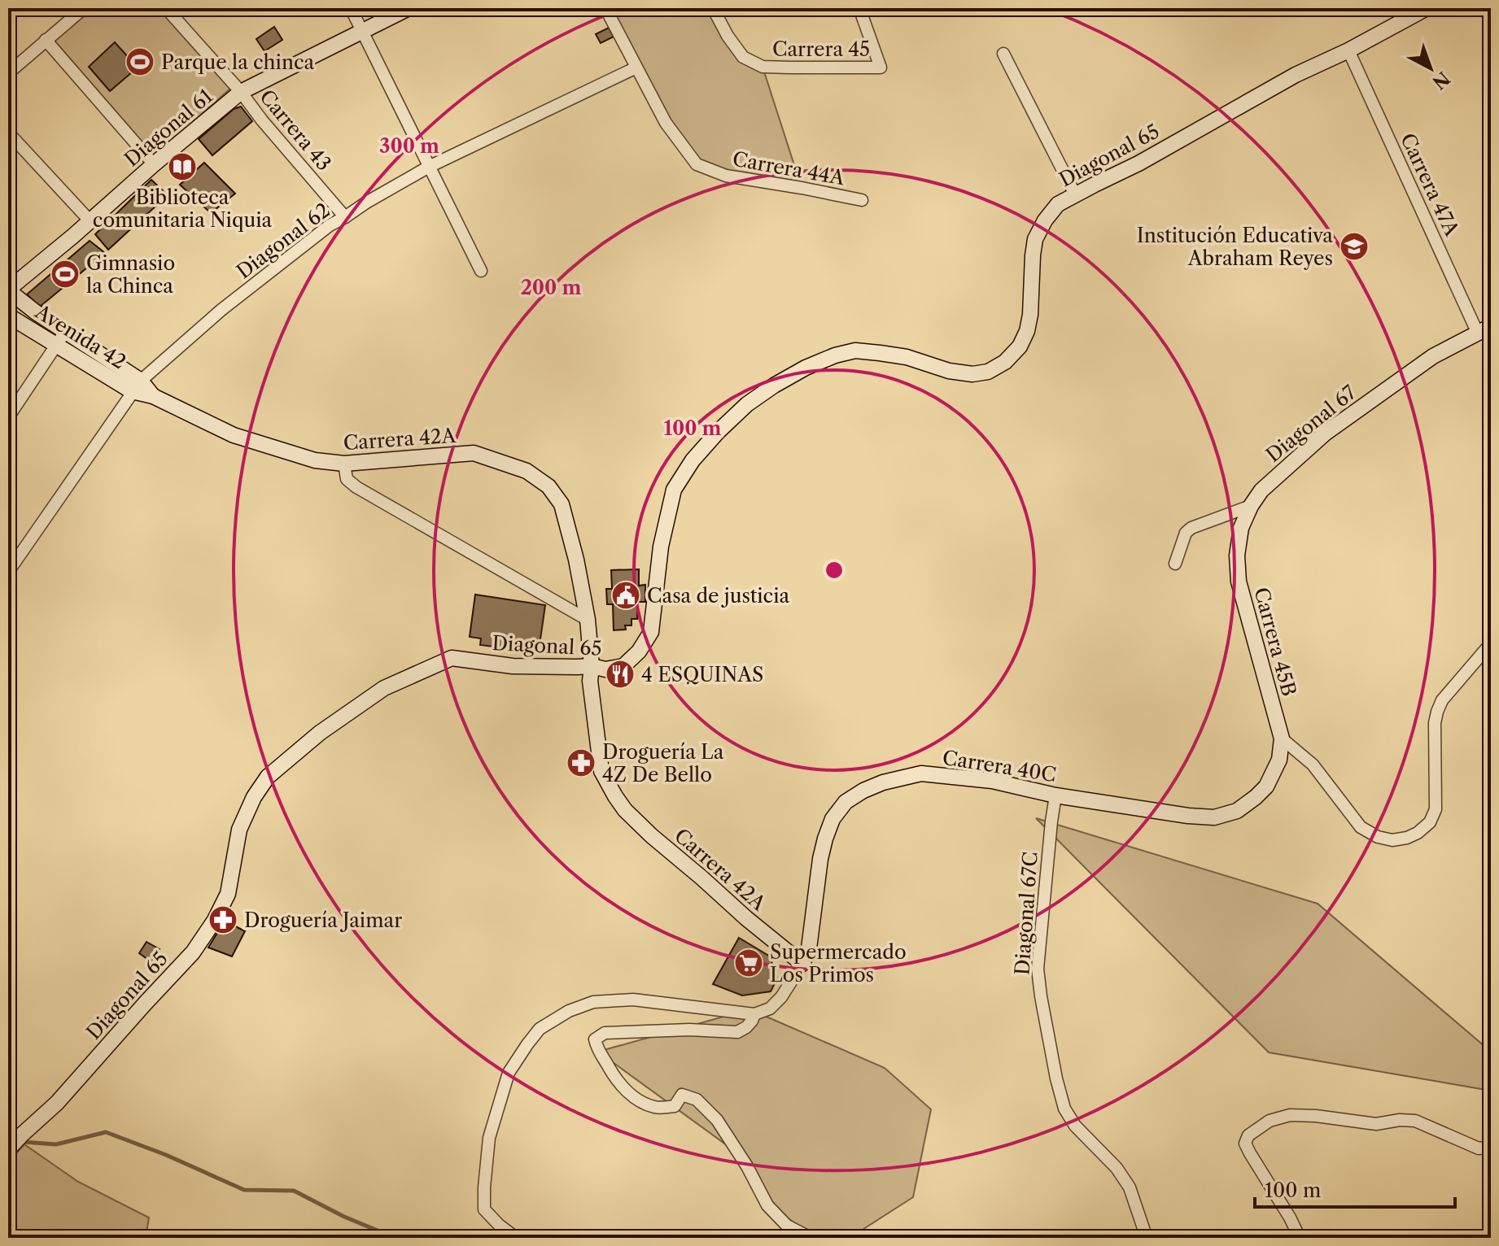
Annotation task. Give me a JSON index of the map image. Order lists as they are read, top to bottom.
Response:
{
  "streets": {
    "street": [
      "Carrera 45",
      "Diagonal 61",
      "Carrera 43",
      "Diagonal 65",
      "Carrera 44A",
      "Carrera 47A",
      "Diagonal 62",
      "Avenida 42",
      "Diagonal 67",
      "Carrera 42A",
      "Carrera 45B",
      "Carrera 40C",
      "Diagonal 67C"
    ]
  },
  "crossings": [
    ["Diagonal 61", "Carrera 43"],
    ["Diagonal 61", "Avenida 42"],
    ["Carrera 43", "Diagonal 62"],
    ["Diagonal 65", "Carrera 47A"],
    ["Diagonal 65", "Carrera 42A"],
    ["Carrera 44A", "Diagonal 62"],
    ["Carrera 47A", "Diagonal 67"],
    ["Diagonal 62", "Avenida 42"],
    ["Diagonal 62", "Carrera 42A"],
    ["Avenida 42", "Carrera 42A"],
    ["Diagonal 67", "Carrera 45B"],
    ["Carrera 42A", "Carrera 40C"],
    ["Carrera 45B", "Carrera 40C"],
    ["Carrera 40C", "Diagonal 67C"]
  ],
  "places": {
    "sports": ["Parque la chinca", "Gimnasio la Chinca"],
    "library": ["Biblioteca comunitaria Niquia"],
    "school or university": ["Institución Educativa Abraham Reyes"],
    "public building": ["Casa de justicia"],
    "restaurant": ["4 ESQUINAS"],
    "pharmacy": ["Droguería La 4Z De Bello", "Droguería Jaimar"],
    "supermarket": ["Supermercado Los Primos"]
  },
  "scale_bar": "100 m",
  "north": "bottom right",
  "rings": ["300 m", "200 m", "100 m"]
}
